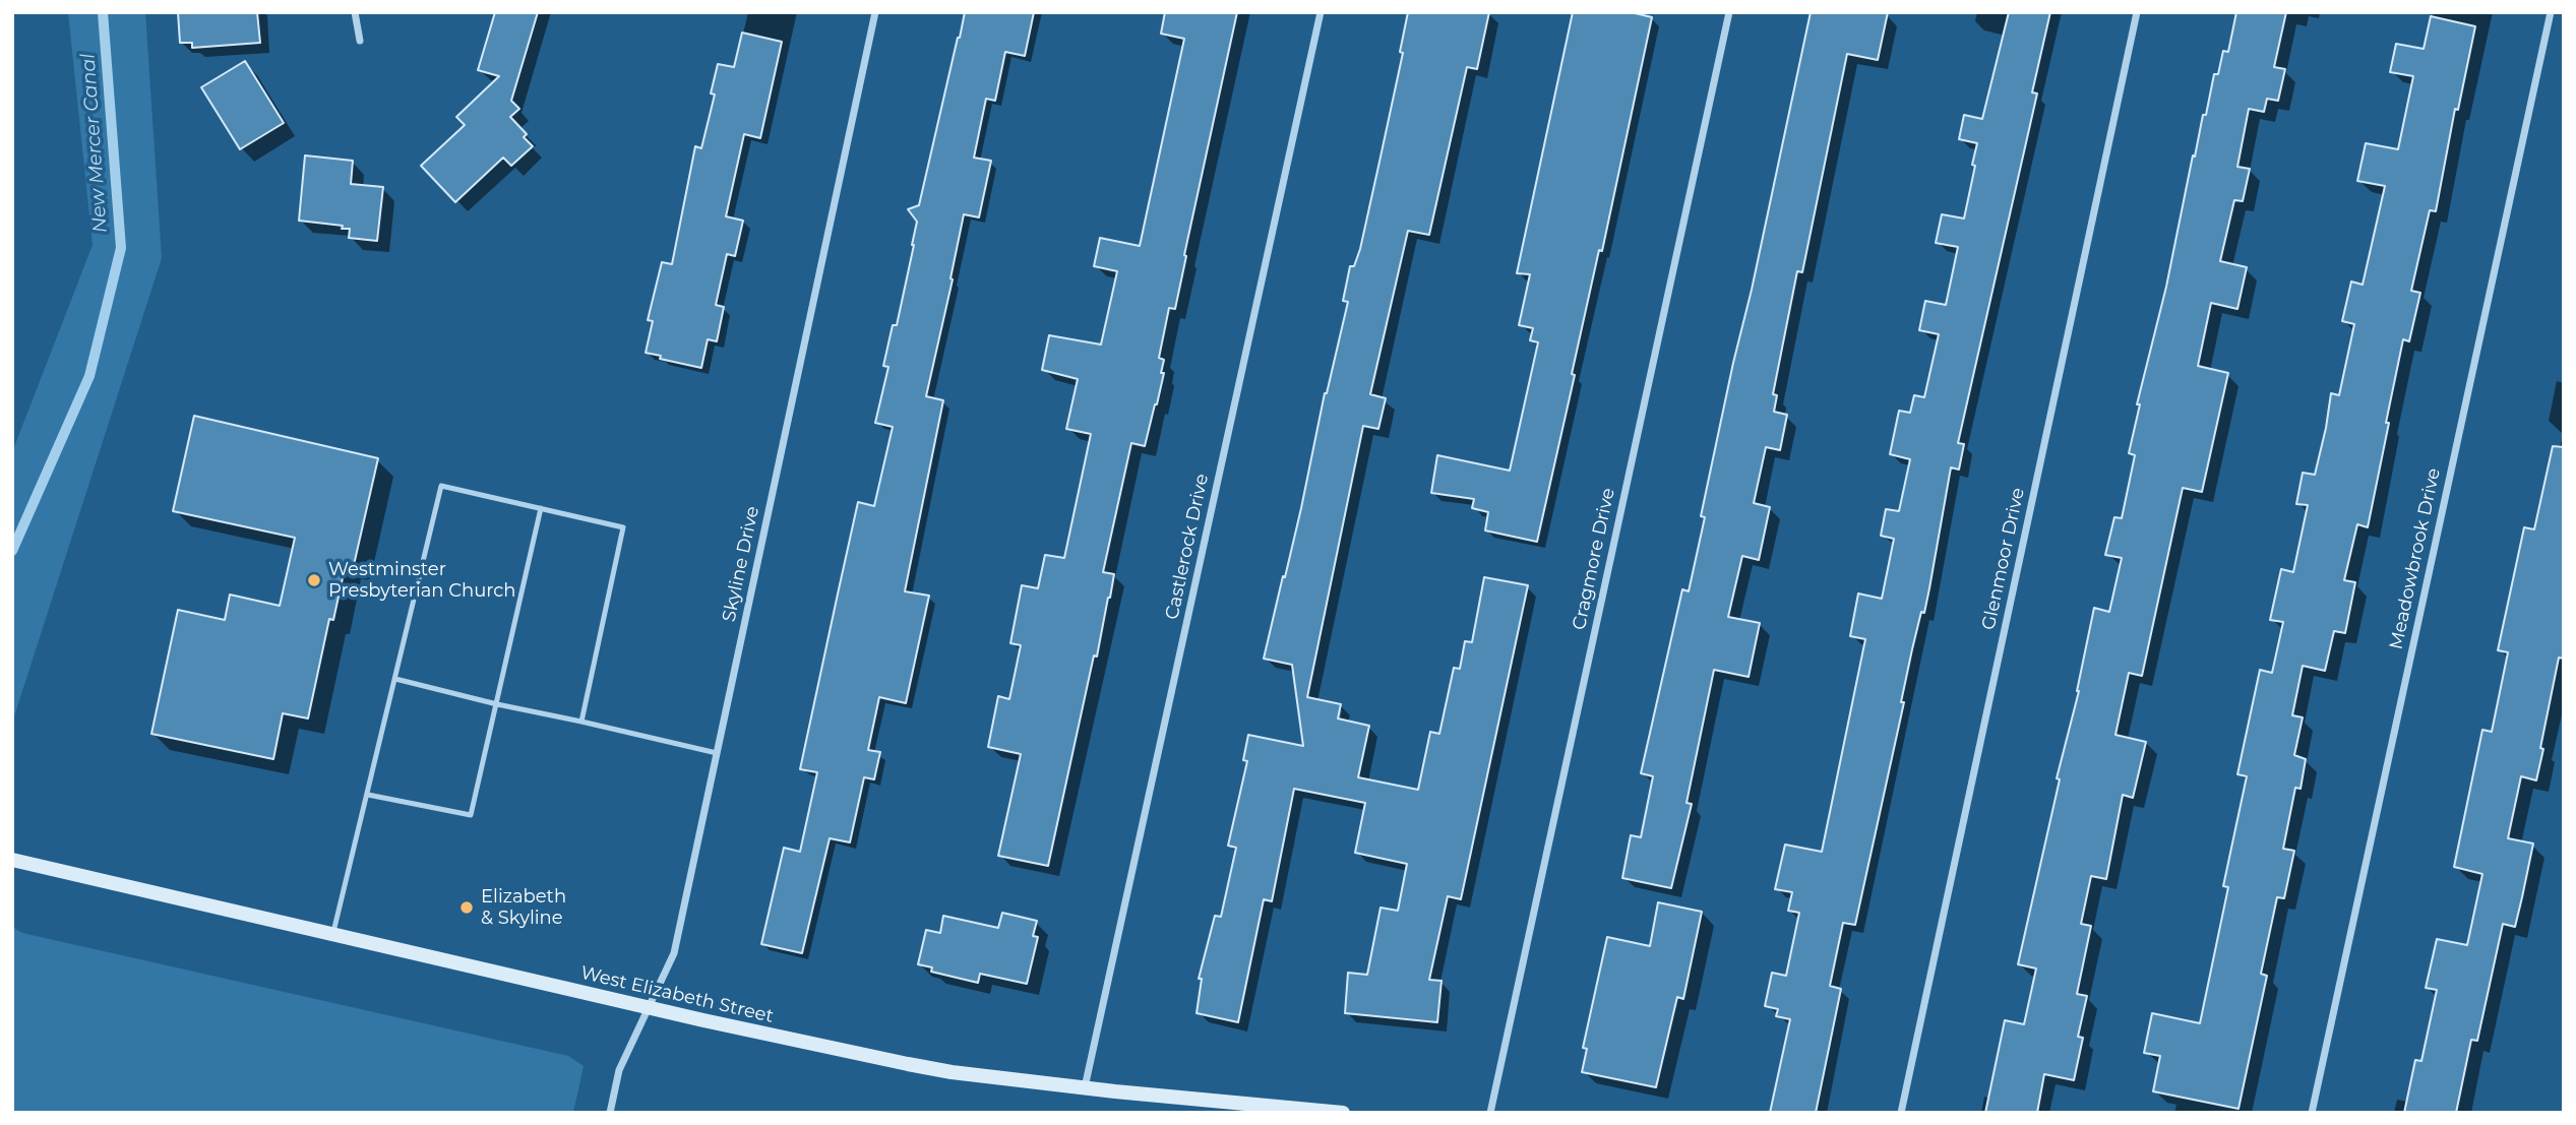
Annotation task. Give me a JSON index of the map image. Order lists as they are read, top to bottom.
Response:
{
  "streets": {
    "main road": ["West Elizabeth Street"],
    "street": [
      "Castlerock Drive",
      "Cragmore Drive",
      "Glenmoor Drive",
      "Meadowbrook Drive",
      "Skyline Drive"
    ]
  },
  "crossings": [
    ["Castlerock Drive", "West Elizabeth Street"],
    ["Skyline Drive", "West Elizabeth Street"]
  ],
  "water": ["New Mercer Canal"],
  "places": ["Westminster Presbyterian Church", "Elizabeth & Skyline"]
}
